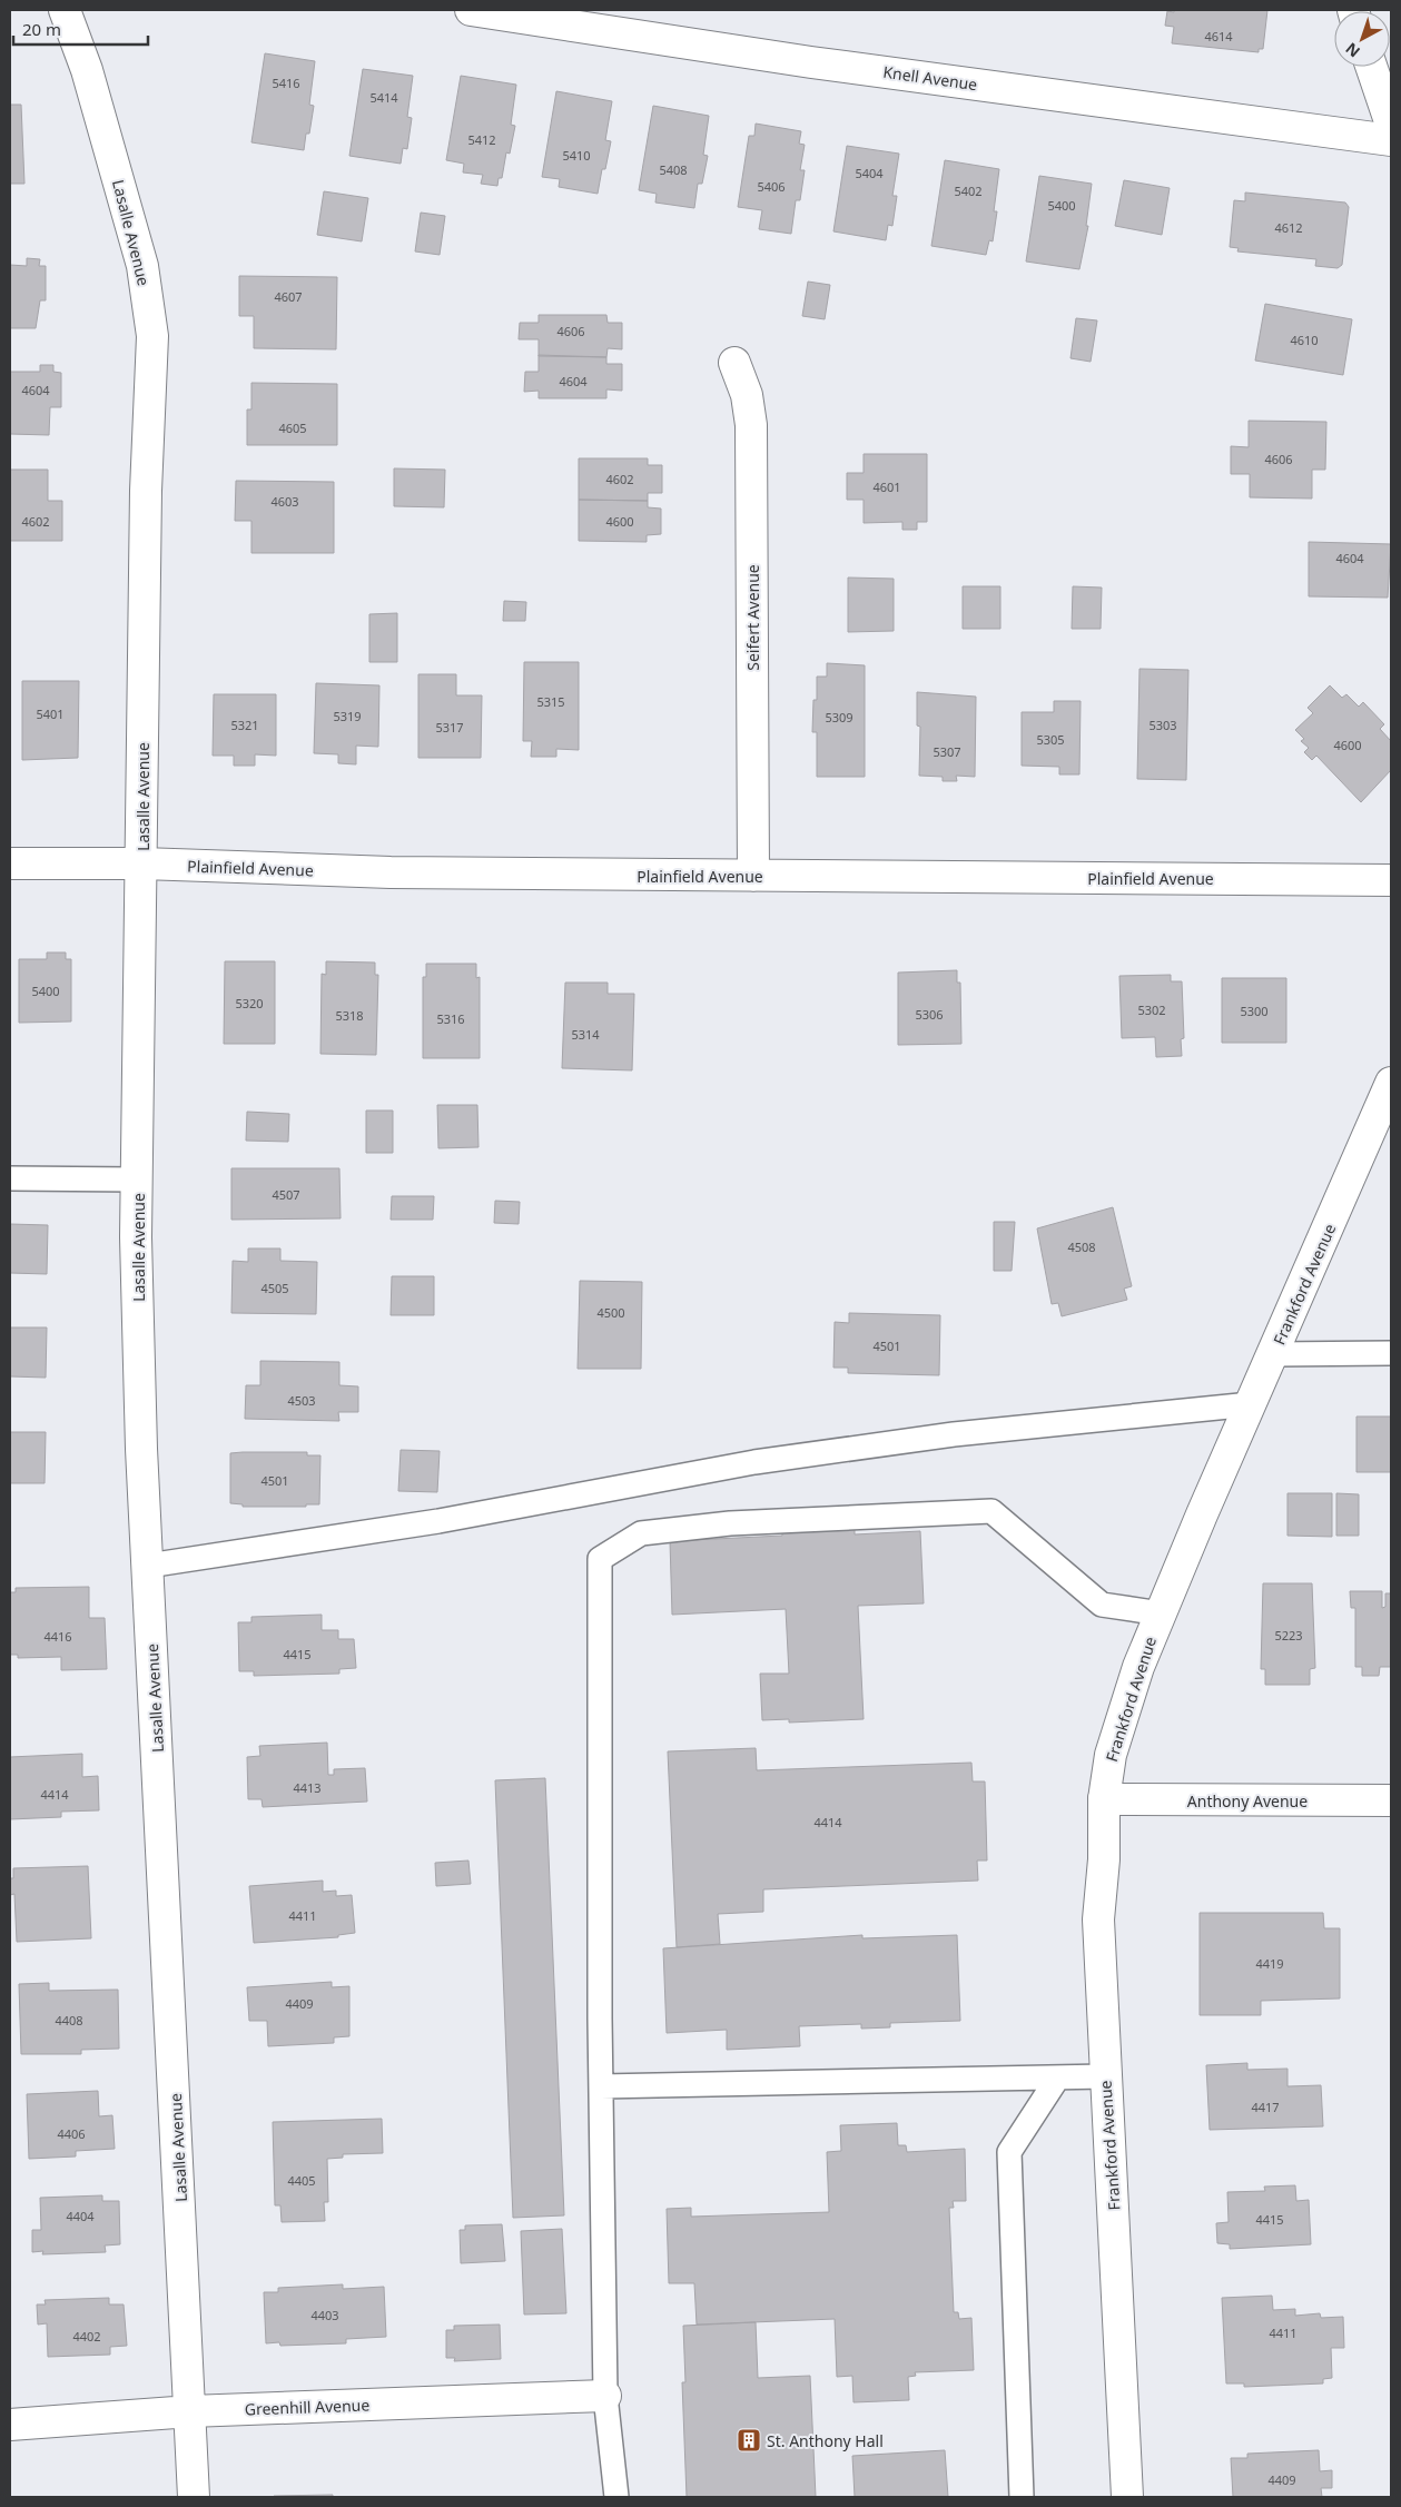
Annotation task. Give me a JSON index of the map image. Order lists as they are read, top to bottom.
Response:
{
  "streets": {
    "street": [
      "Knell Avenue",
      "Lasalle Avenue",
      "Seifert Avenue",
      "Plainfield Avenue",
      "Frankford Avenue",
      "Anthony Avenue",
      "Greenhill Avenue"
    ]
  },
  "crossings": [
    ["Lasalle Avenue", "Plainfield Avenue"],
    ["Lasalle Avenue", "Greenhill Avenue"],
    ["Seifert Avenue", "Plainfield Avenue"],
    ["Frankford Avenue", "Anthony Avenue"]
  ],
  "places": {
    "building": ["St. Anthony Hall"]
  },
  "house_numbers": [
    "4614",
    "5416",
    "5414",
    "5412",
    "5410",
    "5408",
    "5404",
    "5406",
    "5402",
    "5400",
    "4612",
    "4607",
    "4606",
    "4610",
    "4604",
    "4604",
    "4605",
    "4606",
    "4602",
    "4601",
    "4603",
    "4602",
    "4600",
    "4604",
    "5315",
    "5401",
    "5319",
    "5309",
    "5321",
    "5303",
    "5317",
    "5305",
    "4600",
    "5307",
    "5400",
    "5320",
    "5302",
    "5300",
    "5306",
    "5318",
    "5316",
    "5314",
    "4507",
    "4508",
    "4505",
    "4500",
    "4501",
    "4503",
    "4501",
    "5223",
    "4416",
    "4415",
    "4413",
    "4414",
    "4414",
    "4411",
    "4419",
    "4409",
    "4408",
    "4417",
    "4406",
    "4405",
    "4404",
    "4415",
    "4403",
    "4411",
    "4402",
    "4409"
  ],
  "scale_bar": "20 m",
  "north": "bottom left"
}
